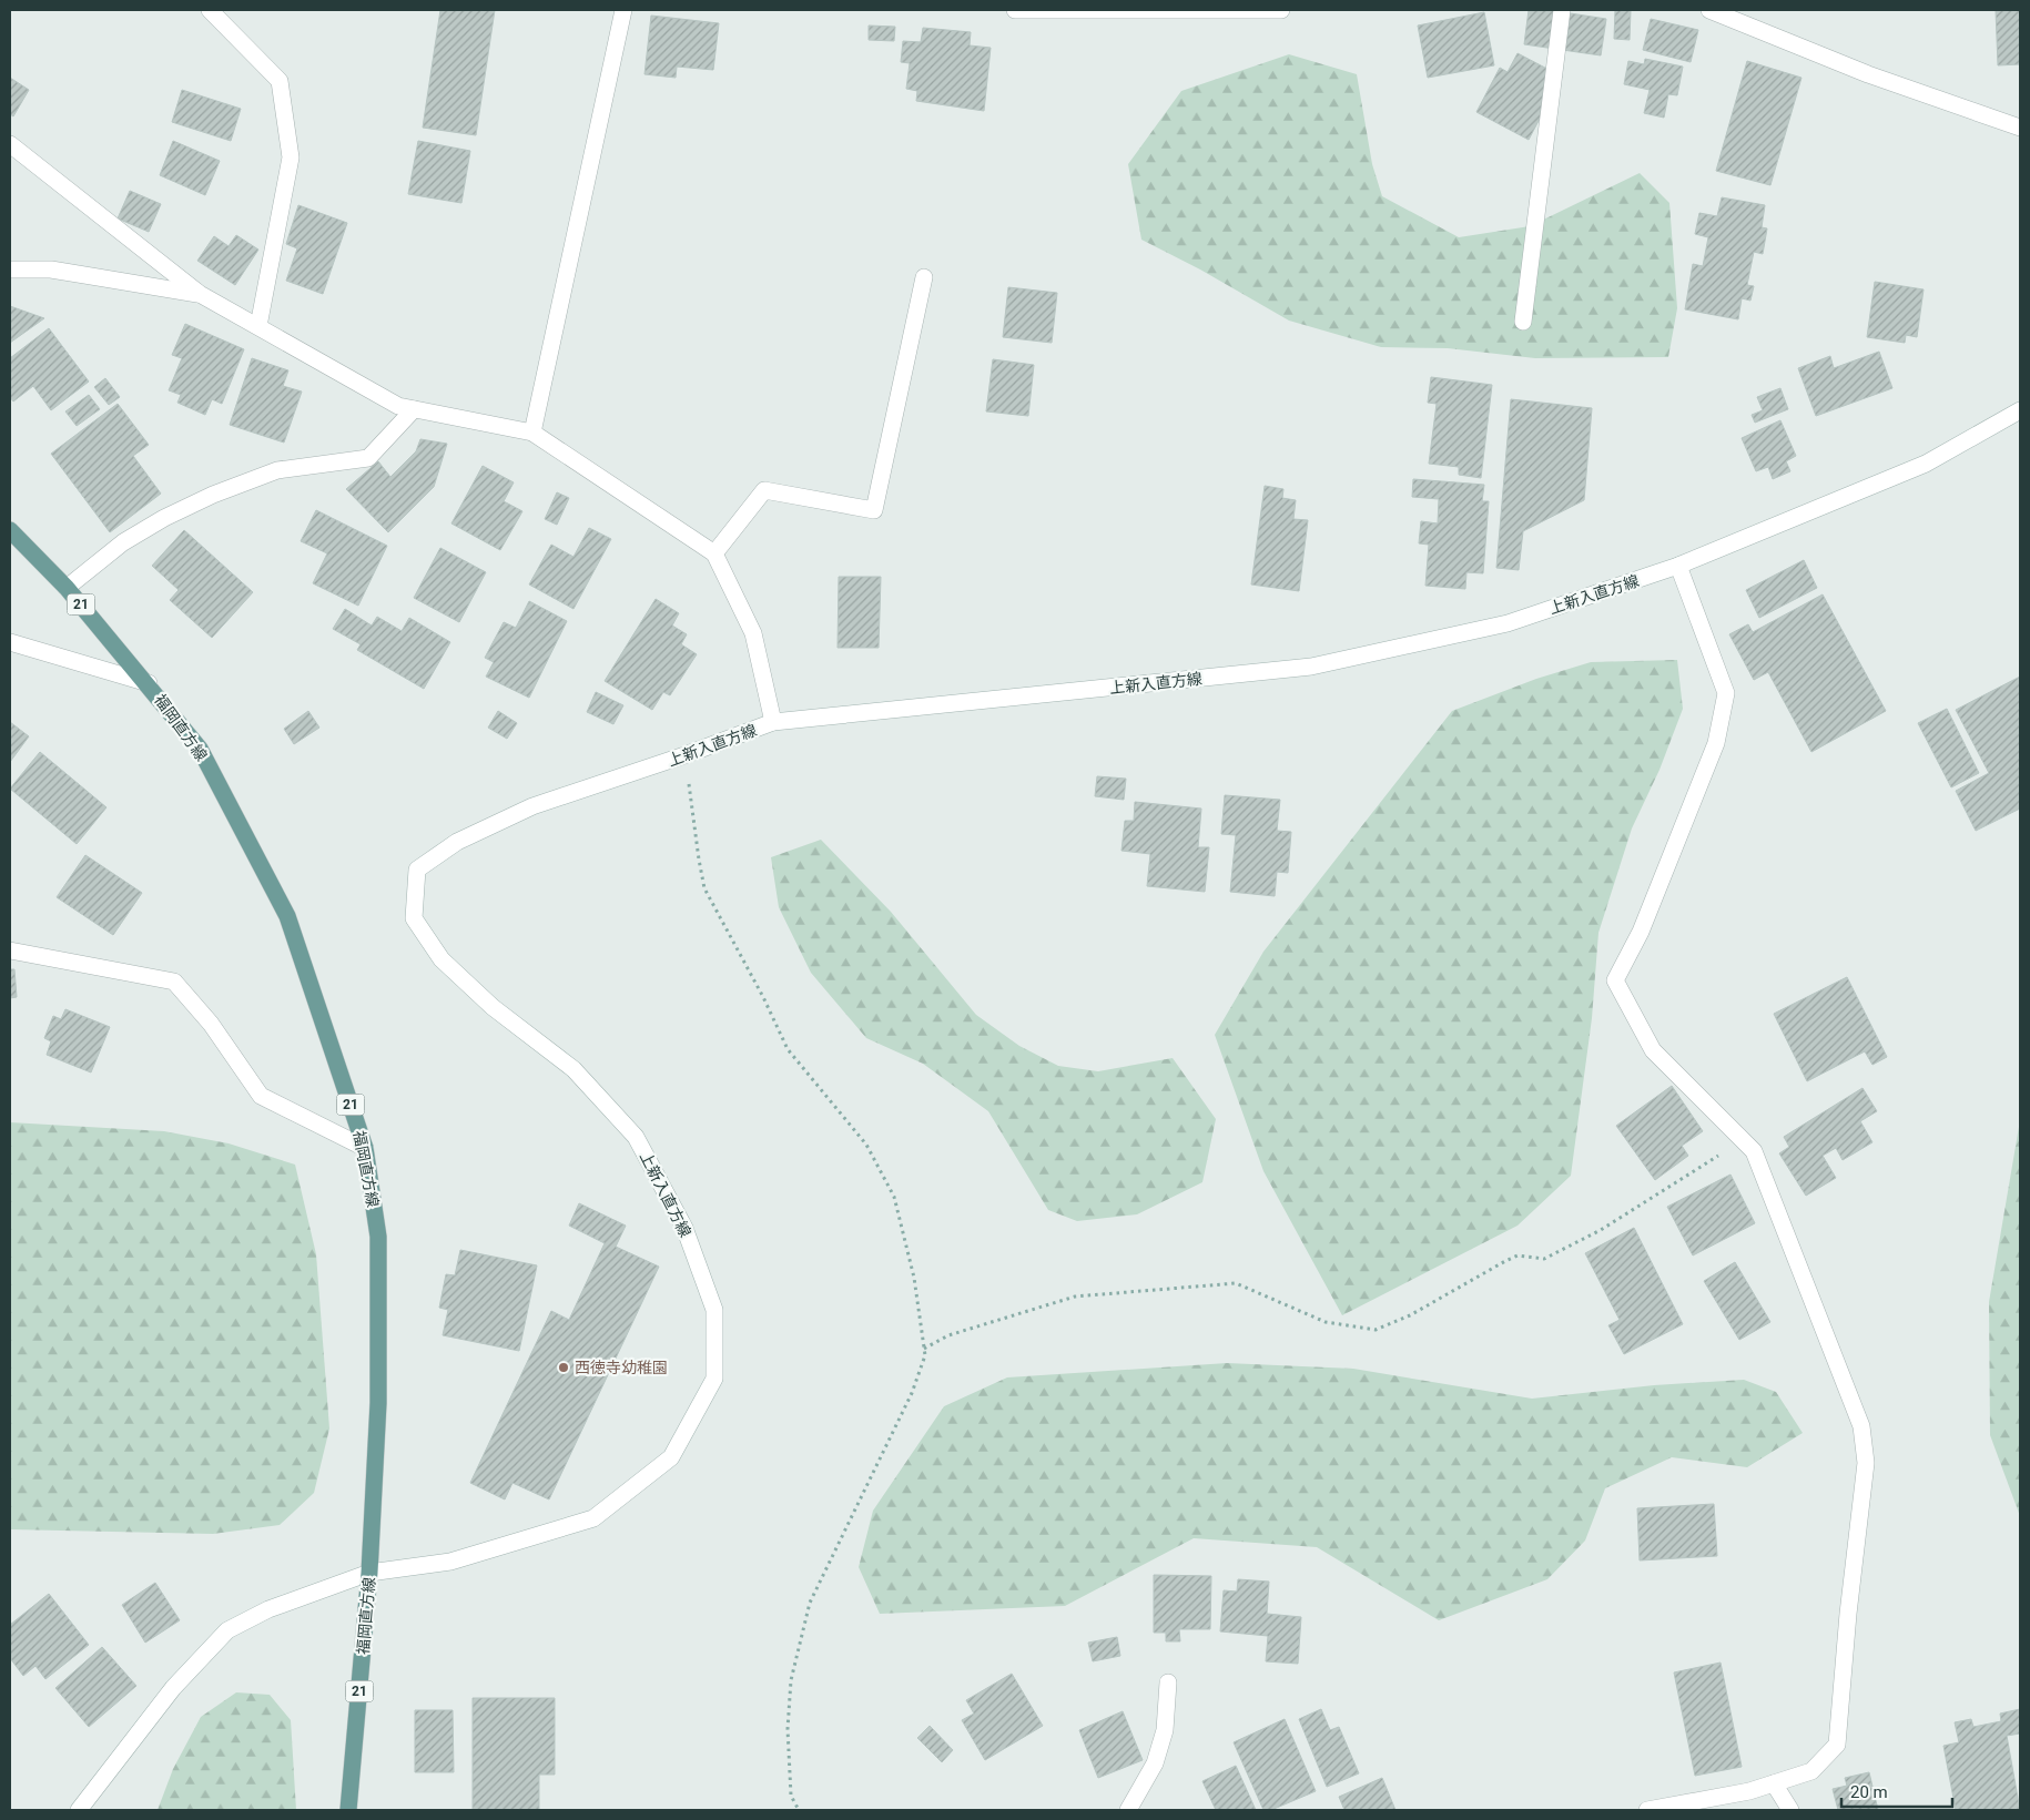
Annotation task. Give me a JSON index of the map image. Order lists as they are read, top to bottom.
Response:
{
  "streets": {
    "main road": ["21", "福岡直方線"],
    "street": ["上新入直方線"]
  },
  "crossings": [
    ["上新入直方線", "福岡直方線"]
  ],
  "places": ["西徳寺幼稚園"],
  "scale_bar": "20 m"
}
